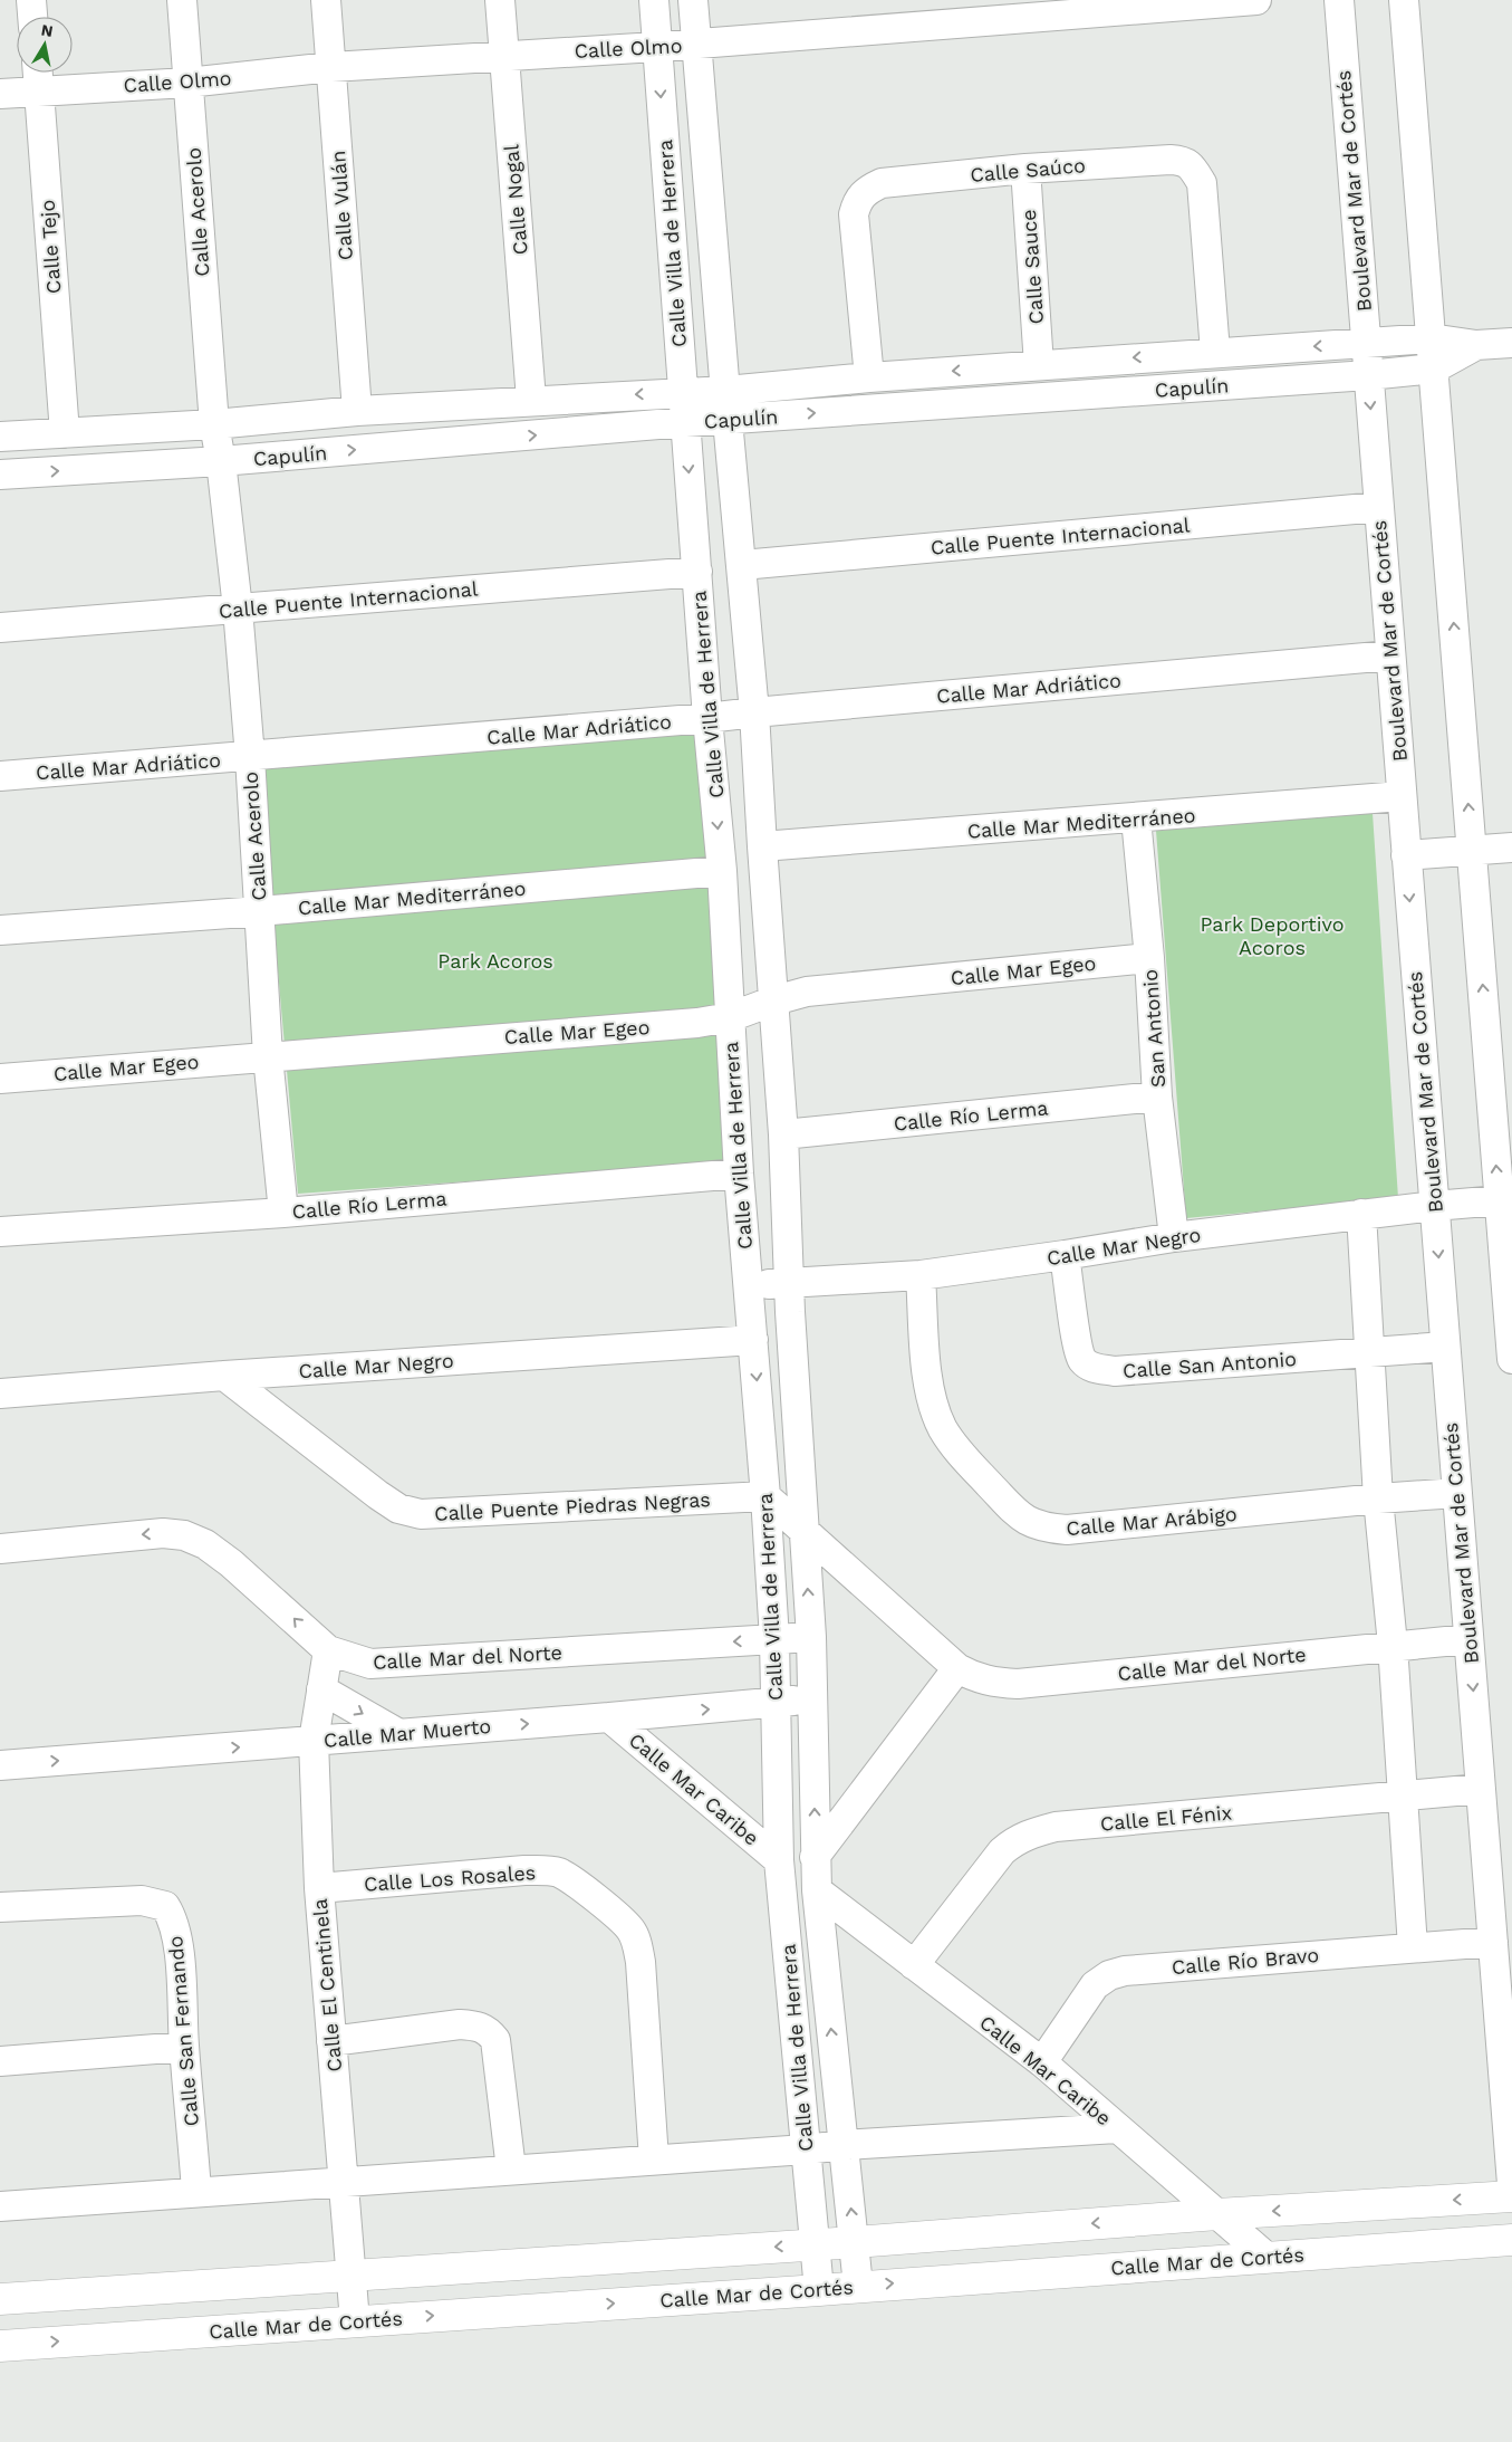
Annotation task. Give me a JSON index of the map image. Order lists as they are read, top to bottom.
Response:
{
  "streets": {
    "main road": ["Calle Mar de Cortés"],
    "street": [
      "Calle Olmo",
      "Calle Saúco",
      "Boulevard Mar de Cortés",
      "Calle Nogal",
      "Calle Vulán",
      "Calle Acerolo",
      "Calle Villa de Herrera",
      "Calle Tejo",
      "Calle Sauce",
      "Capulín",
      "Calle Puente Internacional",
      "Calle Mar Adriático",
      "Calle Mar Mediterráneo",
      "Calle Mar Egeo",
      "San Antonio",
      "Calle Río Lerma",
      "Calle Mar Negro",
      "Calle San Antonio",
      "Calle Puente Piedras Negras",
      "Calle Mar Arábigo",
      "Calle Mar del Norte",
      "Calle Mar Muerto",
      "Calle Mar Caribe",
      "Calle El Fénix",
      "Calle Los Rosales",
      "Calle Río Bravo",
      "Calle El Centinela",
      "Calle San Fernando"
    ]
  },
  "crossings": [
    ["Calle Olmo", "Calle Nogal"],
    ["Calle Olmo", "Calle Vulán"],
    ["Calle Olmo", "Calle Acerolo"],
    ["Calle Olmo", "Calle Villa de Herrera"],
    ["Calle Olmo", "Calle Tejo"],
    ["Calle Saúco", "Calle Sauce"],
    ["Calle Saúco", "Capulín"],
    ["Boulevard Mar de Cortés", "Capulín"],
    ["Boulevard Mar de Cortés", "Calle Puente Internacional"],
    ["Boulevard Mar de Cortés", "Calle Mar Adriático"],
    ["Boulevard Mar de Cortés", "Calle Mar Mediterráneo"],
    ["Boulevard Mar de Cortés", "Calle Mar Negro"],
    ["Boulevard Mar de Cortés", "Calle San Antonio"],
    ["Boulevard Mar de Cortés", "Calle Mar Arábigo"],
    ["Boulevard Mar de Cortés", "Calle Mar del Norte"],
    ["Boulevard Mar de Cortés", "Calle El Fénix"],
    ["Boulevard Mar de Cortés", "Calle Río Bravo"],
    ["Calle Nogal", "Capulín"],
    ["Calle Vulán", "Capulín"],
    ["Calle Acerolo", "Capulín"],
    ["Calle Acerolo", "Calle Puente Internacional"],
    ["Calle Acerolo", "Calle Mar Adriático"],
    ["Calle Acerolo", "Calle Mar Mediterráneo"],
    ["Calle Acerolo", "Calle Mar Egeo"],
    ["Calle Acerolo", "Calle Río Lerma"],
    ["Calle Villa de Herrera", "Capulín"],
    ["Calle Villa de Herrera", "Calle Puente Internacional"],
    ["Calle Villa de Herrera", "Calle Mar Adriático"],
    ["Calle Villa de Herrera", "Calle Mar Mediterráneo"],
    ["Calle Villa de Herrera", "Calle Mar Egeo"],
    ["Calle Villa de Herrera", "Calle Río Lerma"],
    ["Calle Villa de Herrera", "Calle Mar Negro"],
    ["Calle Villa de Herrera", "Calle Puente Piedras Negras"],
    ["Calle Villa de Herrera", "Calle Mar del Norte"],
    ["Calle Villa de Herrera", "Calle Mar Muerto"],
    ["Calle Villa de Herrera", "Calle Mar Caribe"],
    ["Calle Villa de Herrera", "Calle Mar de Cortés"],
    ["Calle Tejo", "Capulín"],
    ["Calle Sauce", "Capulín"],
    ["Calle Mar Mediterráneo", "San Antonio"],
    ["Calle Mar Egeo", "San Antonio"],
    ["San Antonio", "Calle Río Lerma"],
    ["San Antonio", "Calle Mar Negro"],
    ["Calle Mar Negro", "Calle San Antonio"],
    ["Calle Mar Negro", "Calle Puente Piedras Negras"],
    ["Calle Mar Negro", "Calle Mar Arábigo"],
    ["Calle Puente Piedras Negras", "Calle Mar del Norte"],
    ["Calle Mar del Norte", "Calle El Centinela"],
    ["Calle Mar Muerto", "Calle Mar Caribe"],
    ["Calle Mar Muerto", "Calle El Centinela"],
    ["Calle Mar Caribe", "Calle El Fénix"],
    ["Calle Mar Caribe", "Calle Río Bravo"],
    ["Calle Mar Caribe", "Calle Mar de Cortés"],
    ["Calle Los Rosales", "Calle El Centinela"],
    ["Calle El Centinela", "Calle Mar de Cortés"]
  ],
  "one_way": ["Calle Mar del Norte", "Calle Mar Muerto"],
  "parks": ["Park Deportivo Acoros", "Park Acoros"],
  "north": "top"
}
